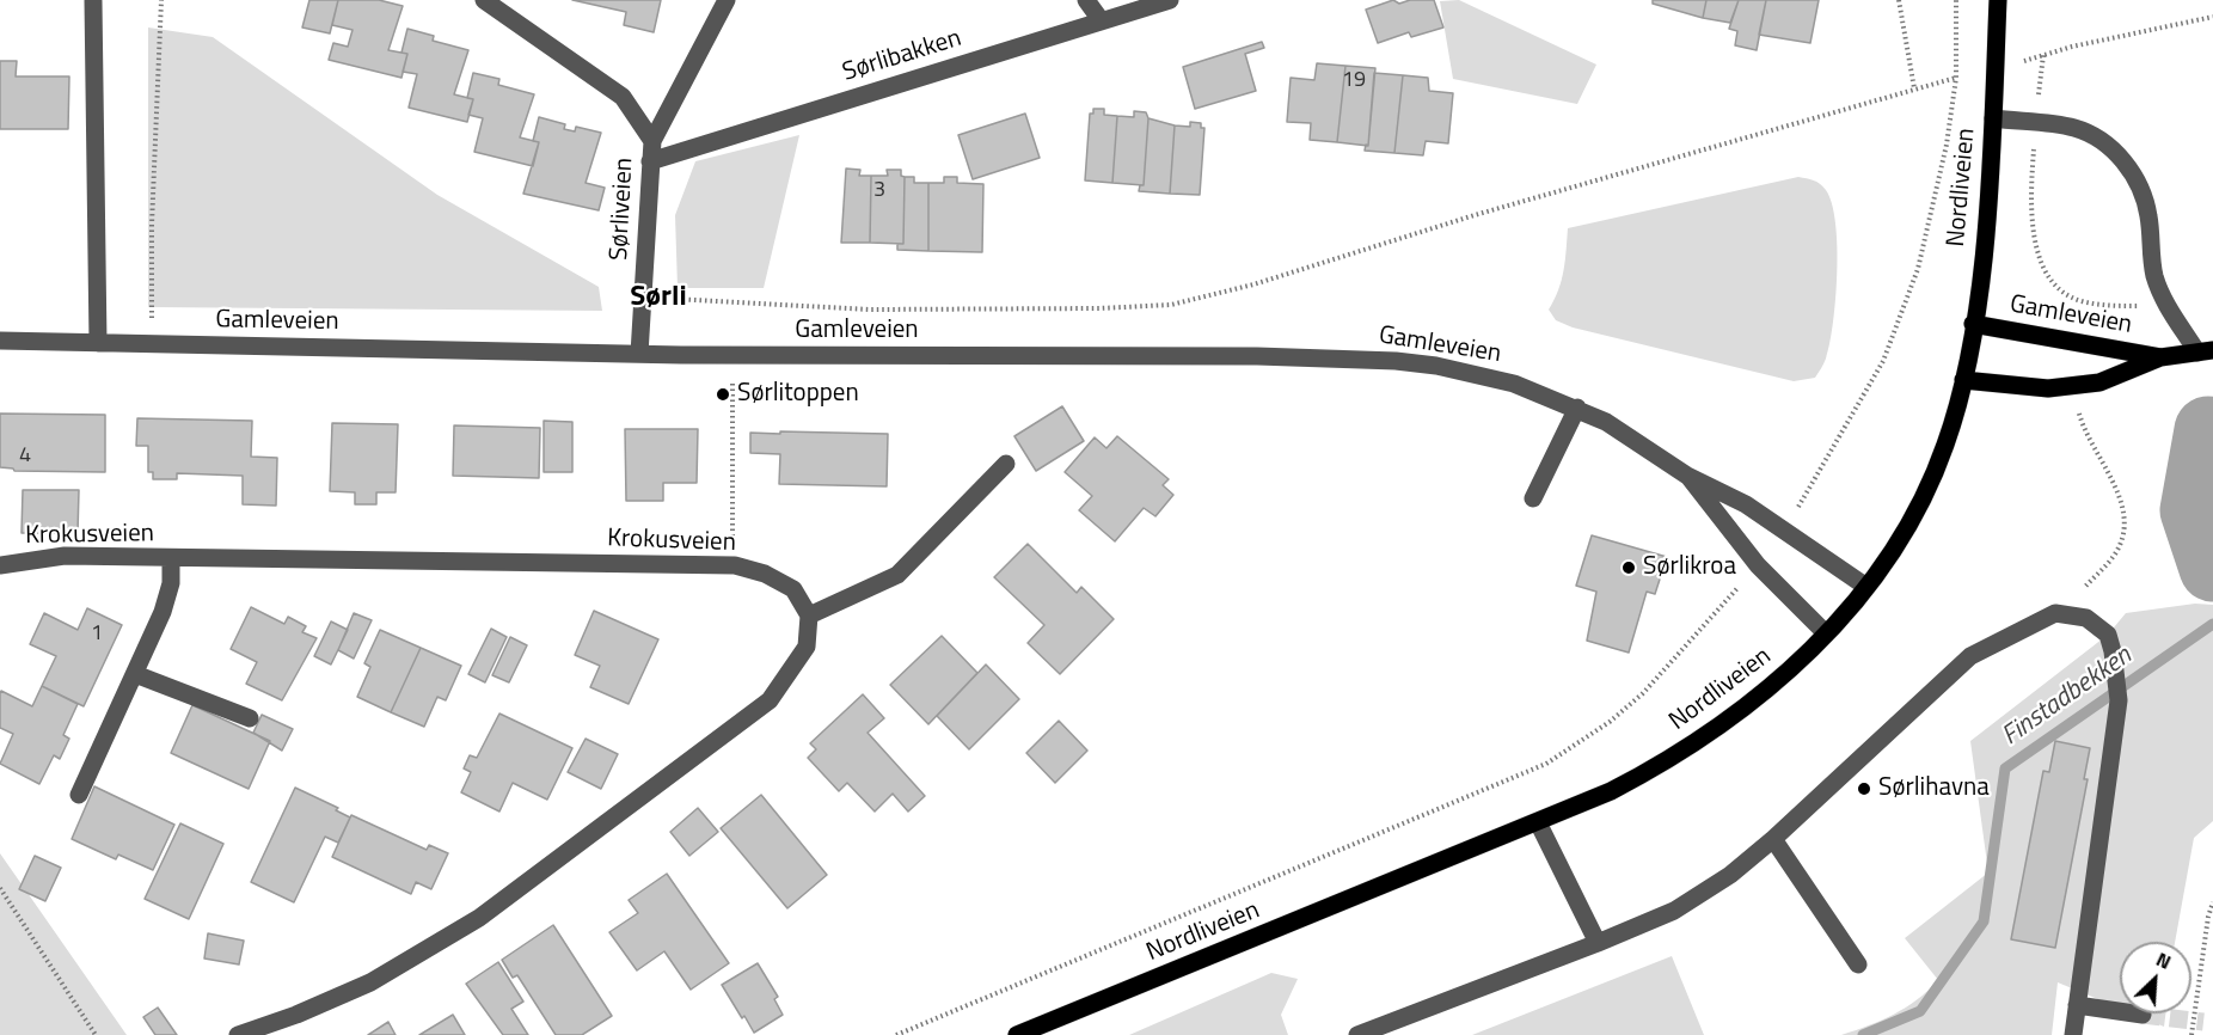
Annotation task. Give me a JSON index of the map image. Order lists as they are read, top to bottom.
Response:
{
  "streets": {
    "main road": ["Nordliveien", "Gamleveien"],
    "street": ["Sørlibakken", "Sørliveien", "Krokusveien"]
  },
  "crossings": [
    ["Sørlibakken", "Sørliveien"],
    ["Nordliveien", "Gamleveien"],
    ["Sørliveien", "Gamleveien"]
  ],
  "districts": ["Sørli"],
  "water": ["Finstadbekken"],
  "places": ["Sørlitoppen", "Sørlikroa", "Sørlihavna"],
  "house_numbers": [
    "19",
    "3",
    "4",
    "1"
  ],
  "north": "top right"
}
